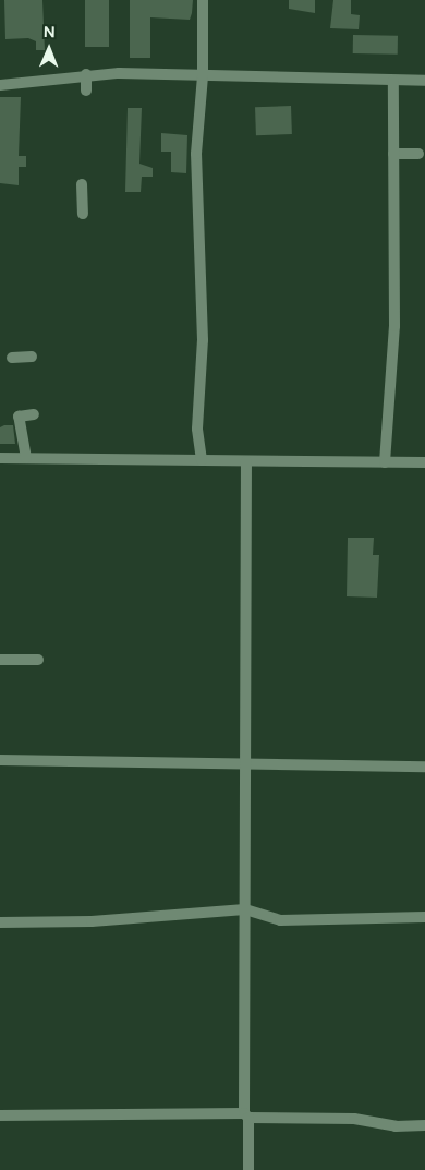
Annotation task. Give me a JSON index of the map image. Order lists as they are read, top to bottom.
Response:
{
  "north": "top"
}
